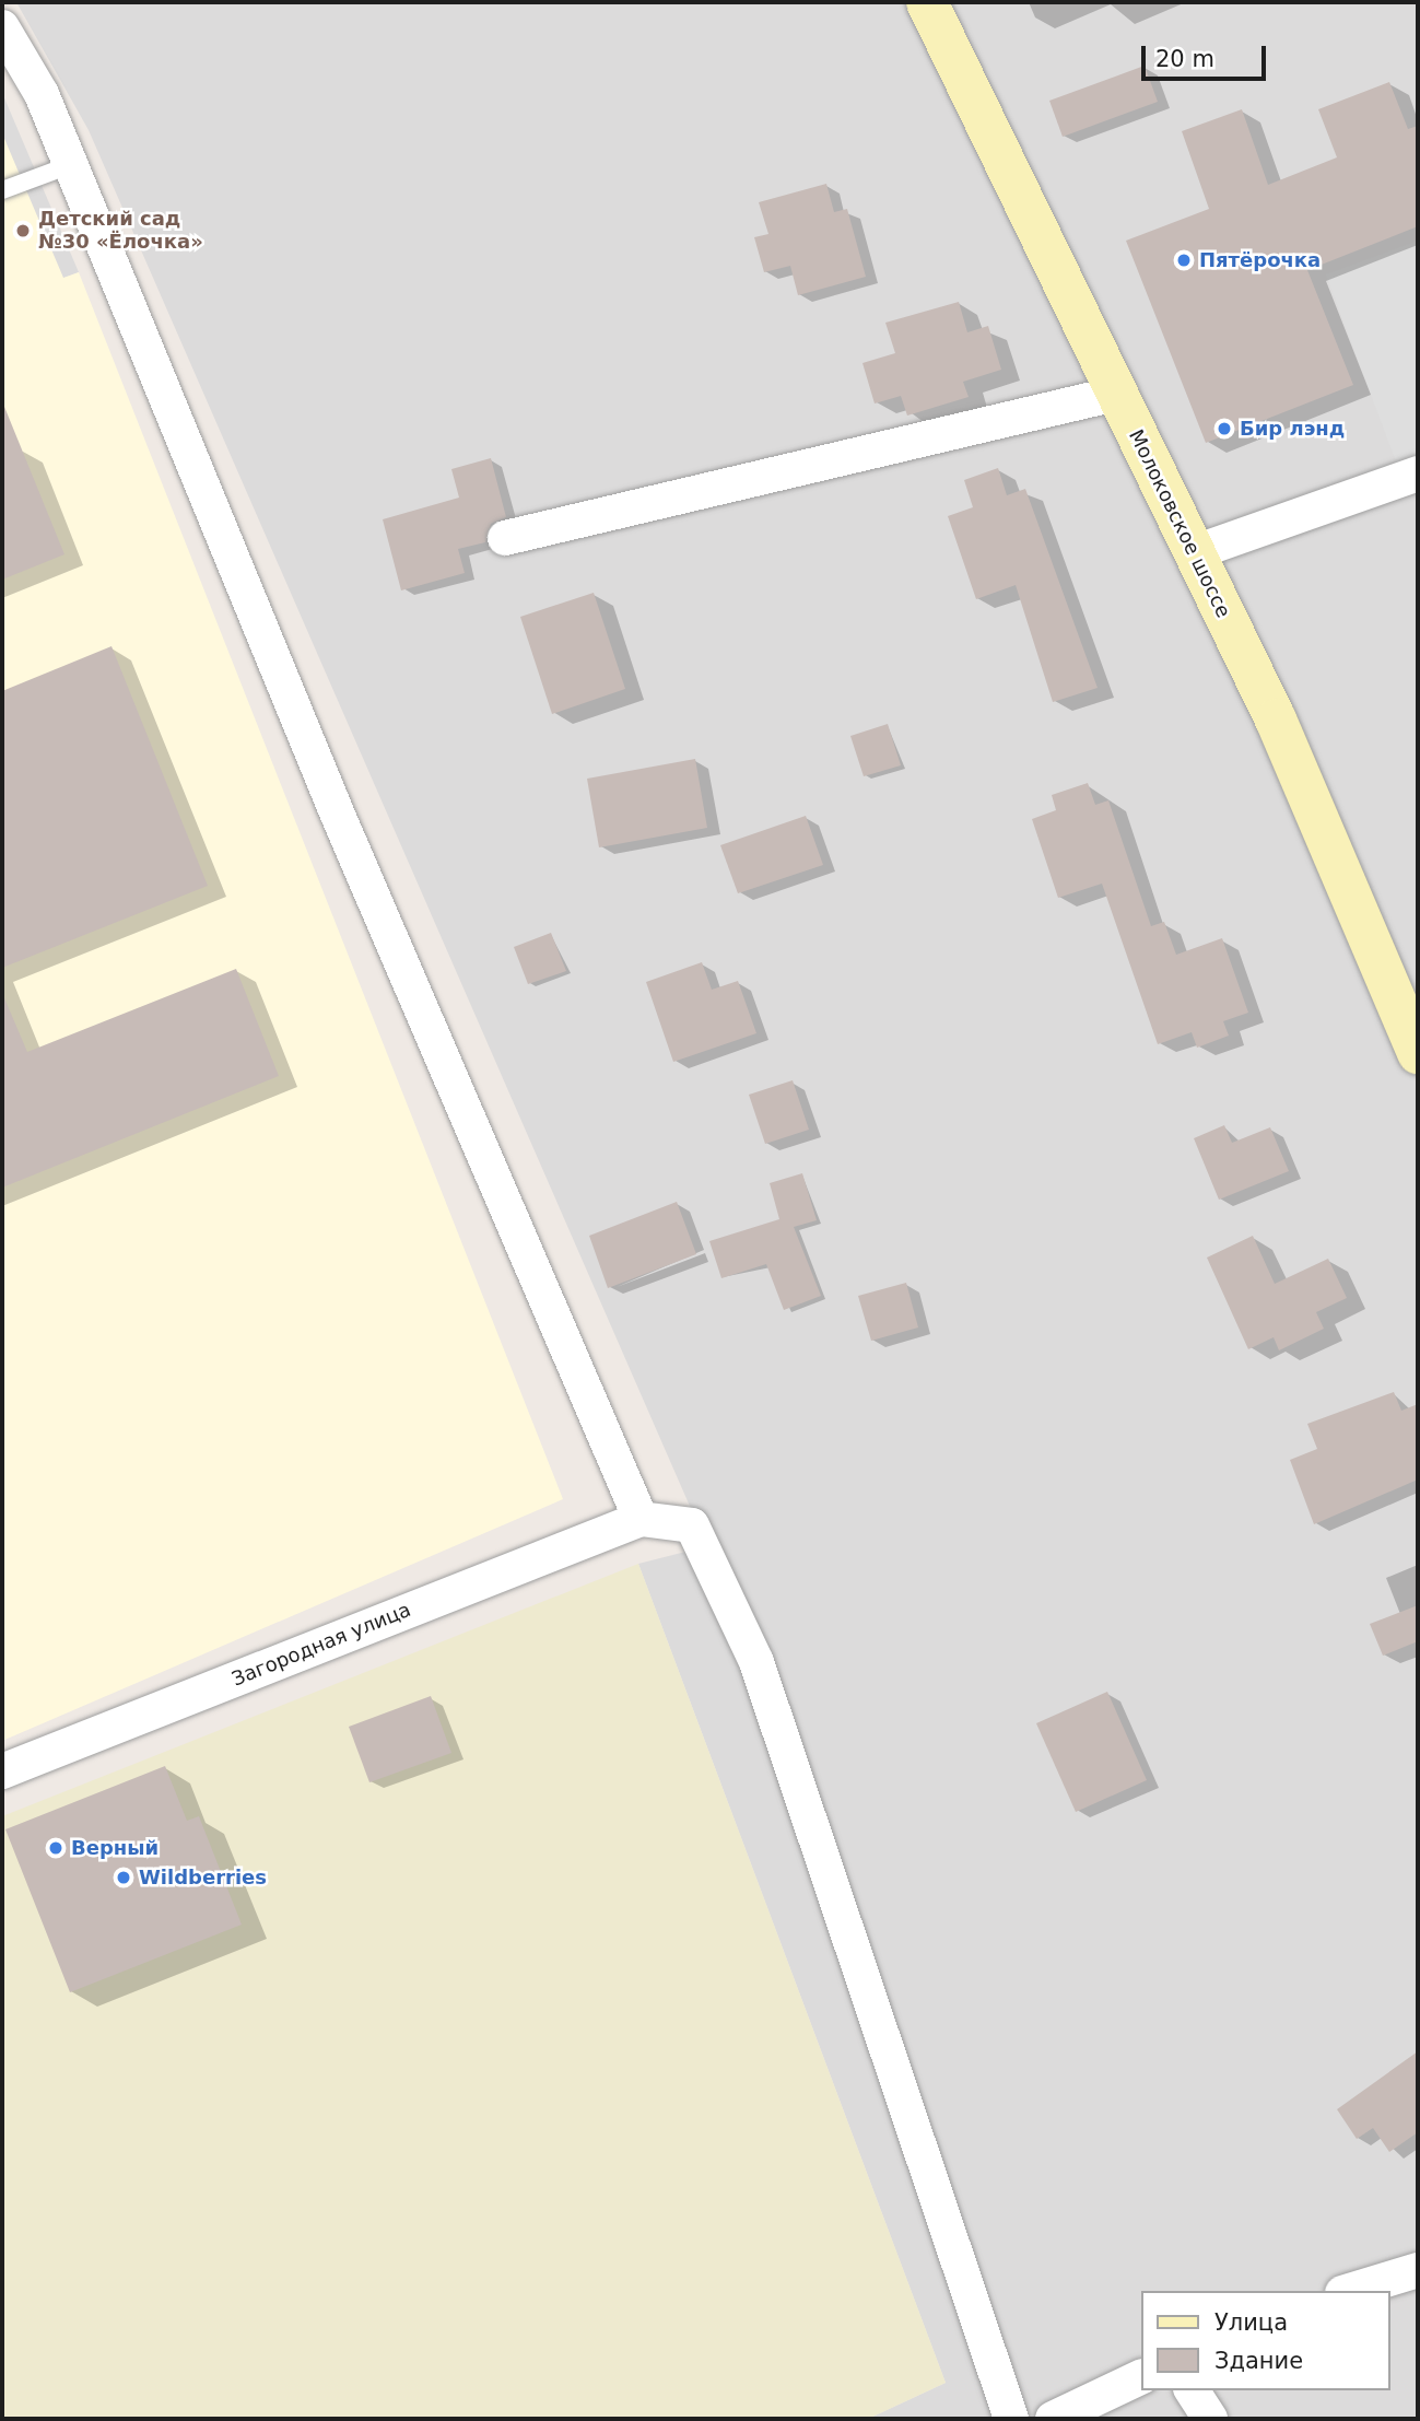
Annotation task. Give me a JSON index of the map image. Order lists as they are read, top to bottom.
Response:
{
  "streets": {
    "main road": ["Молоковское шоссе"],
    "street": ["Загородная улица"]
  },
  "places": [
    "Детский сад №30 «Ёлочка»",
    "Пятёрочка",
    "Бир лэнд",
    "Верный",
    "Wildberries"
  ],
  "legend": ["Улица", "Здание"],
  "scale_bar": "20 m"
}
